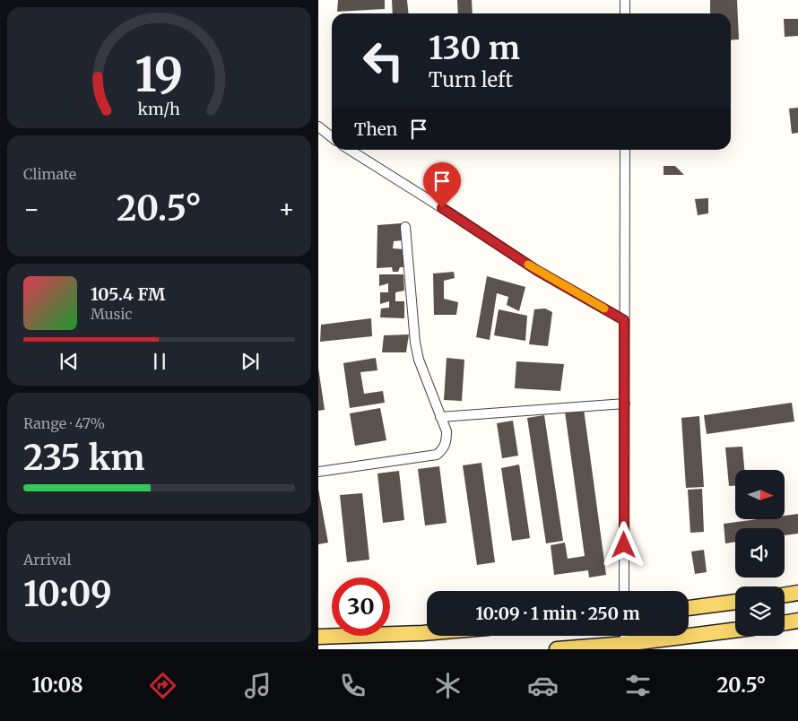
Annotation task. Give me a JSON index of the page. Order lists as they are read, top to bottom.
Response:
{
  "north": "right",
  "page": {
    "turn": ["130 m", "Turn left"],
    "then": "Then",
    "tile": [
      "Climate",
      ["Range · 47%", "235 km"],
      ["Arrival", "10:09"]
    ],
    "heat": ["−", "20.5°", "+"],
    "song": ["105.4 FM", "Music"],
    "limit": "30",
    "trip": "10:09 · 1 min · 250 m",
    "tabs": ["10:08", "20.5°"],
    "gauge": ["19", "km/h"]
  }
}
